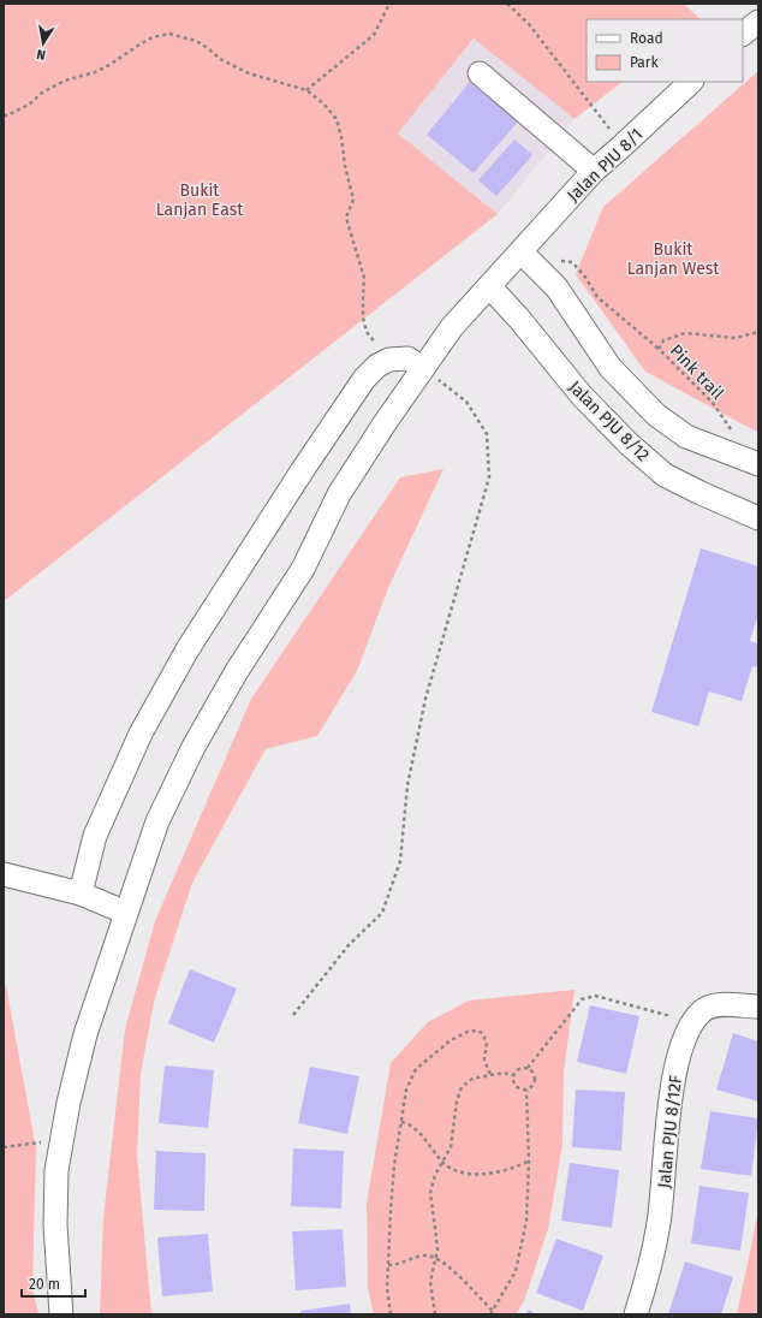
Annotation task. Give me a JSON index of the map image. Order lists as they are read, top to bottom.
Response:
{
  "streets": {
    "street": ["Jalan PJU 8/1", "Jalan PJU 8/12", "Jalan PJU 8/12F"],
    "path": ["Pink trail"]
  },
  "crossings": [
    ["Jalan PJU 8/1", "Jalan PJU 8/12"]
  ],
  "parks": ["Bukit Lanjan East", "Bukit Lanjan West"],
  "legend": ["Road", "Park"],
  "scale_bar": "20 m",
  "north": "bottom"
}
